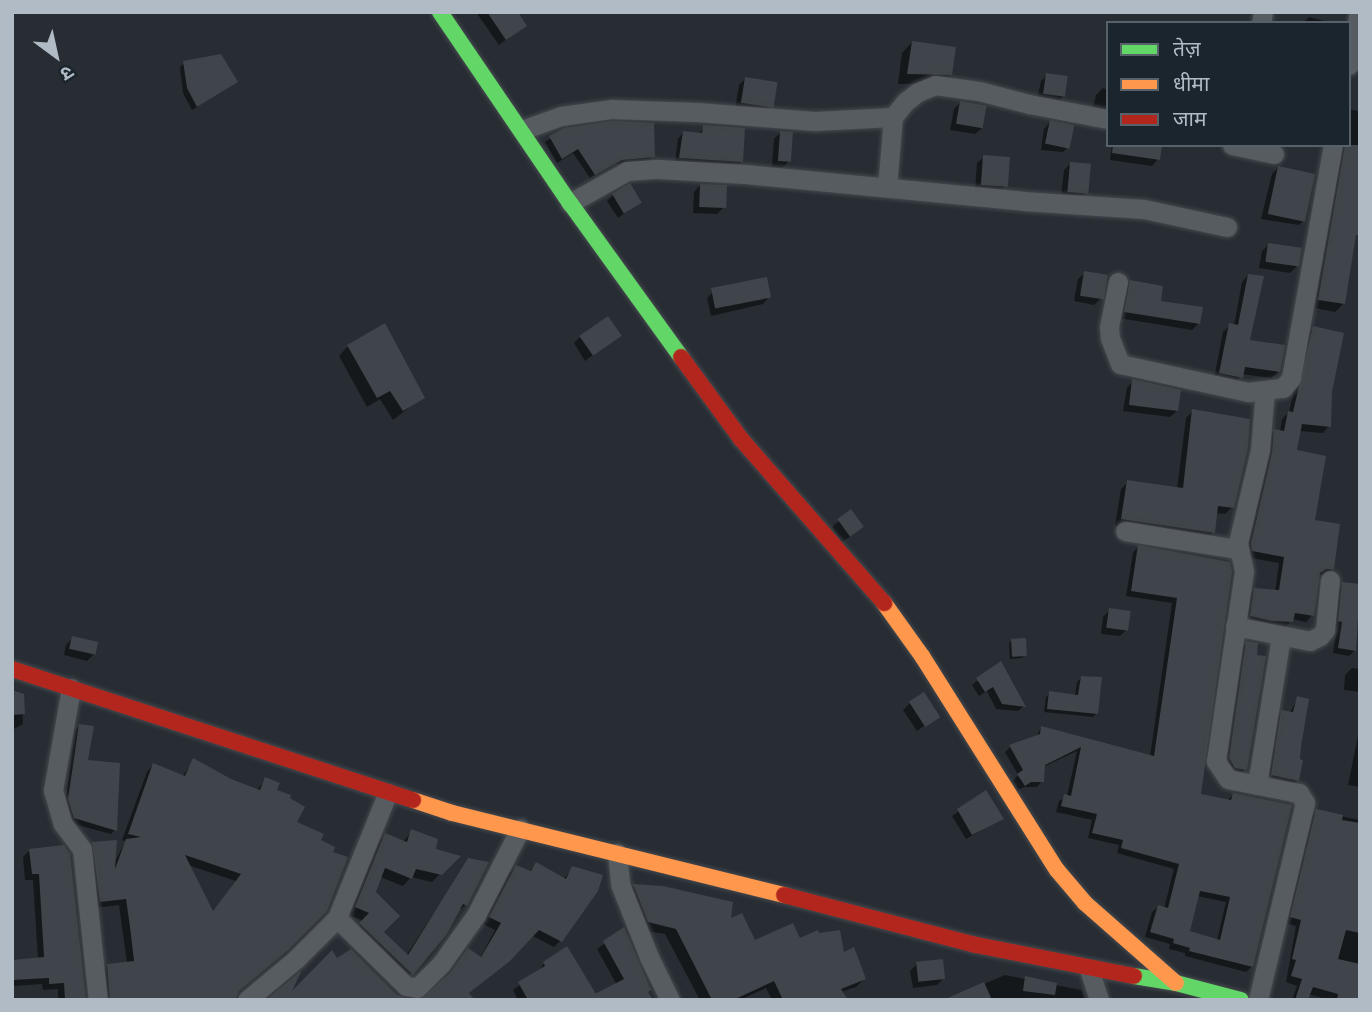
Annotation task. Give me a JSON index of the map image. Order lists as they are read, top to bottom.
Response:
{
  "legend": ["तेज़", "धीमा", "जाम"],
  "north": "bottom right"
}
